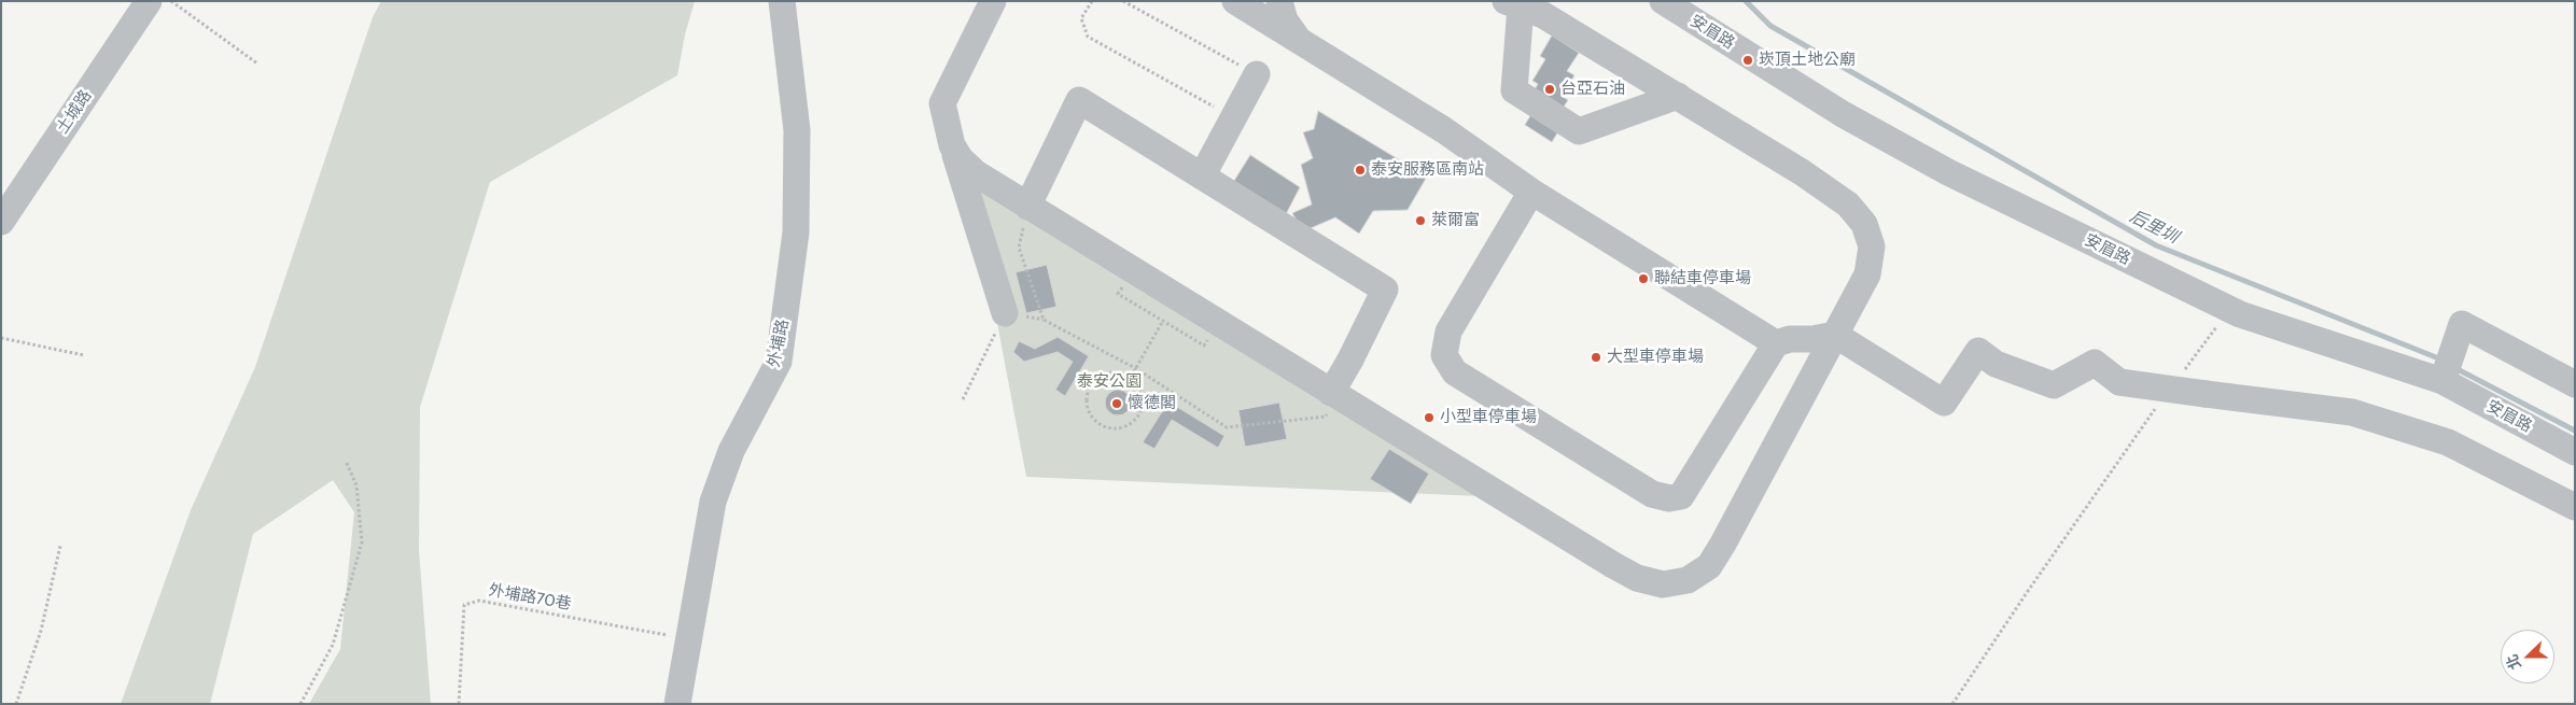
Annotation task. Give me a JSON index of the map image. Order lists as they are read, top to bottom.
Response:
{
  "streets": {
    "street": ["安眉路", "土城路", "外埔路"],
    "path": ["外埔路70巷"]
  },
  "crossings": [
    ["外埔路", "外埔路70巷"]
  ],
  "water": ["后里圳"],
  "parks": ["泰安公園"],
  "places": [
    "崁頂土地公廟",
    "台亞石油",
    "泰安服務區南站",
    "萊爾富",
    "聯結車停車場",
    "大型車停車場",
    "懷德閣",
    "小型車停車場"
  ],
  "north": "left"
}
